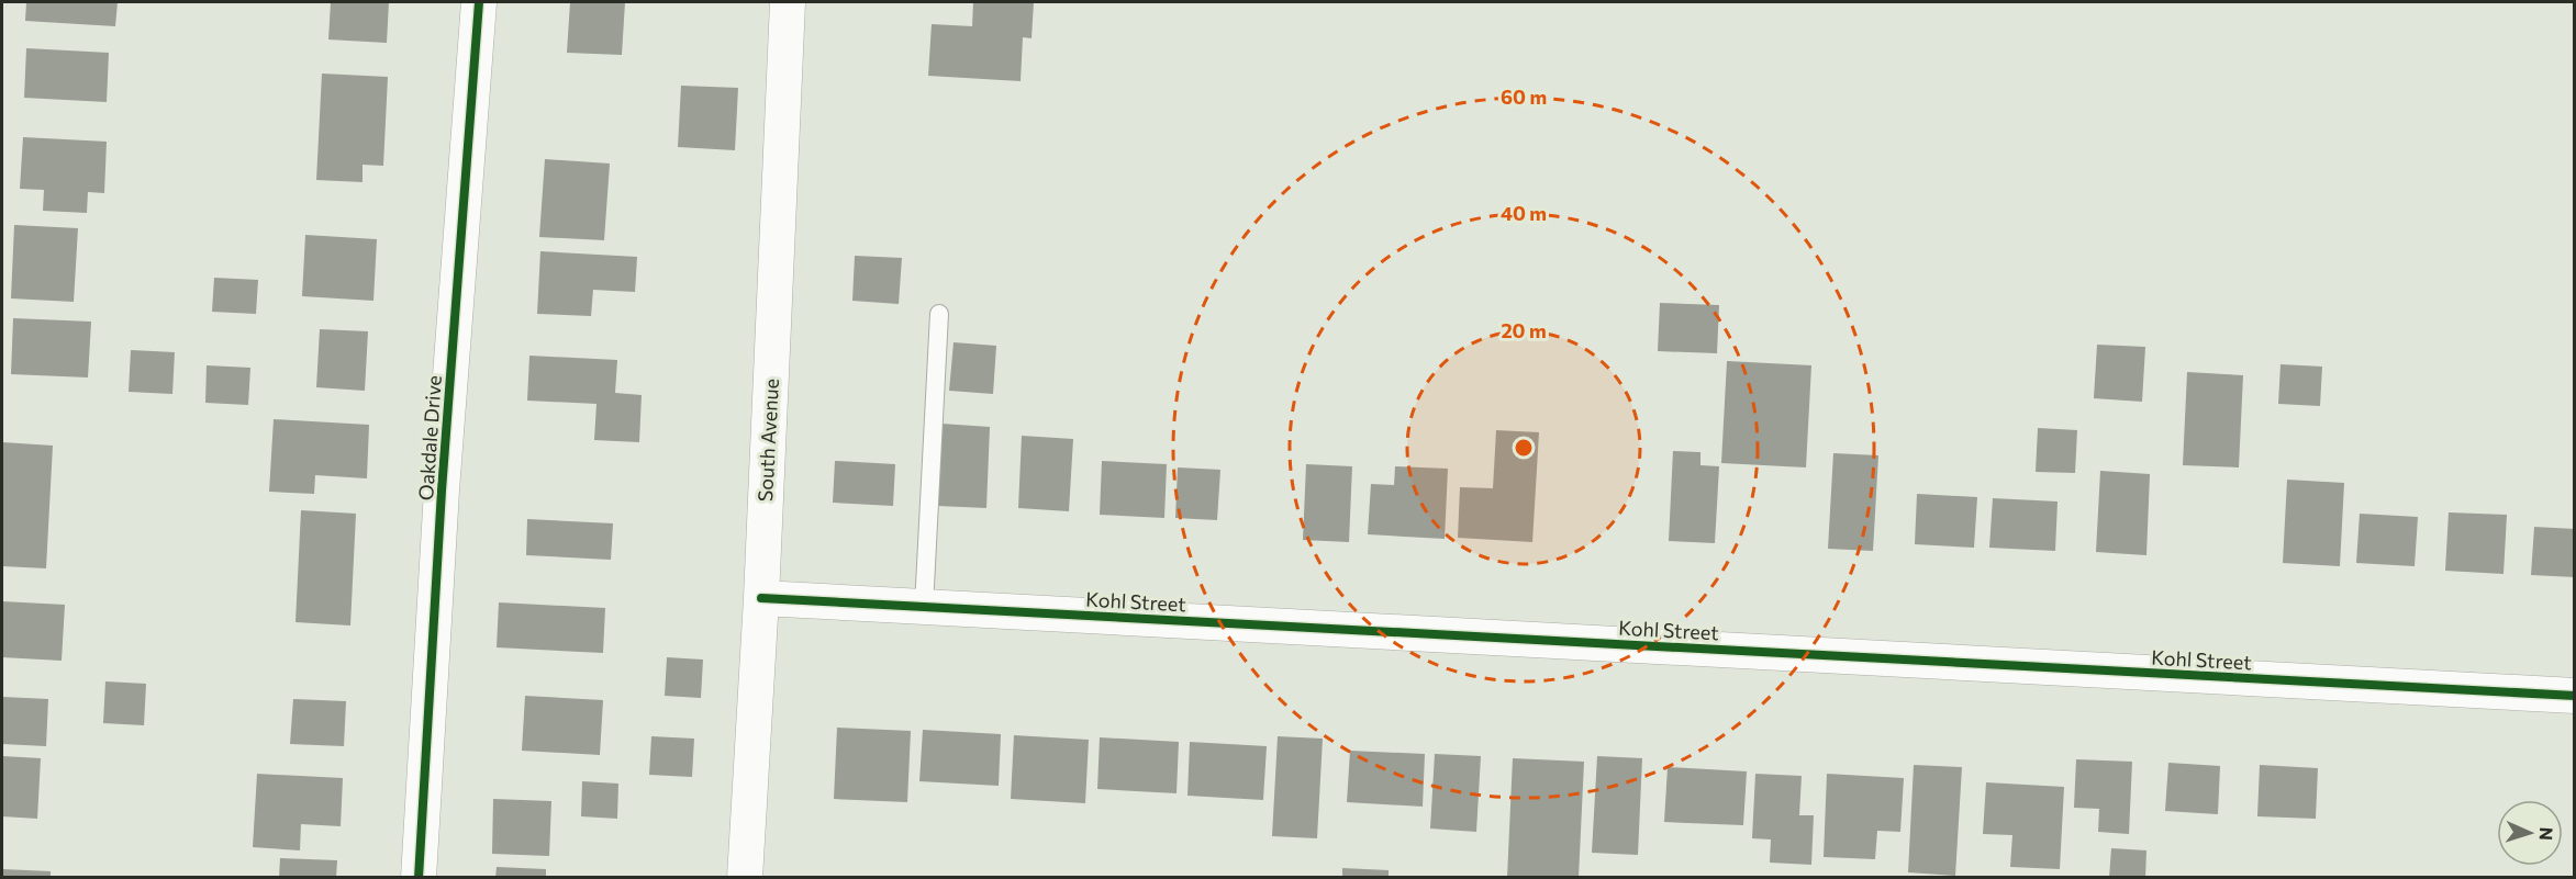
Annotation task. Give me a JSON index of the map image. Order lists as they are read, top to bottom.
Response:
{
  "streets": {
    "street": ["Oakdale Drive", "South Avenue", "Kohl Street"]
  },
  "crossings": [
    ["South Avenue", "Kohl Street"]
  ],
  "north": "right",
  "rings": ["60 m", "40 m", "20 m"]
}
